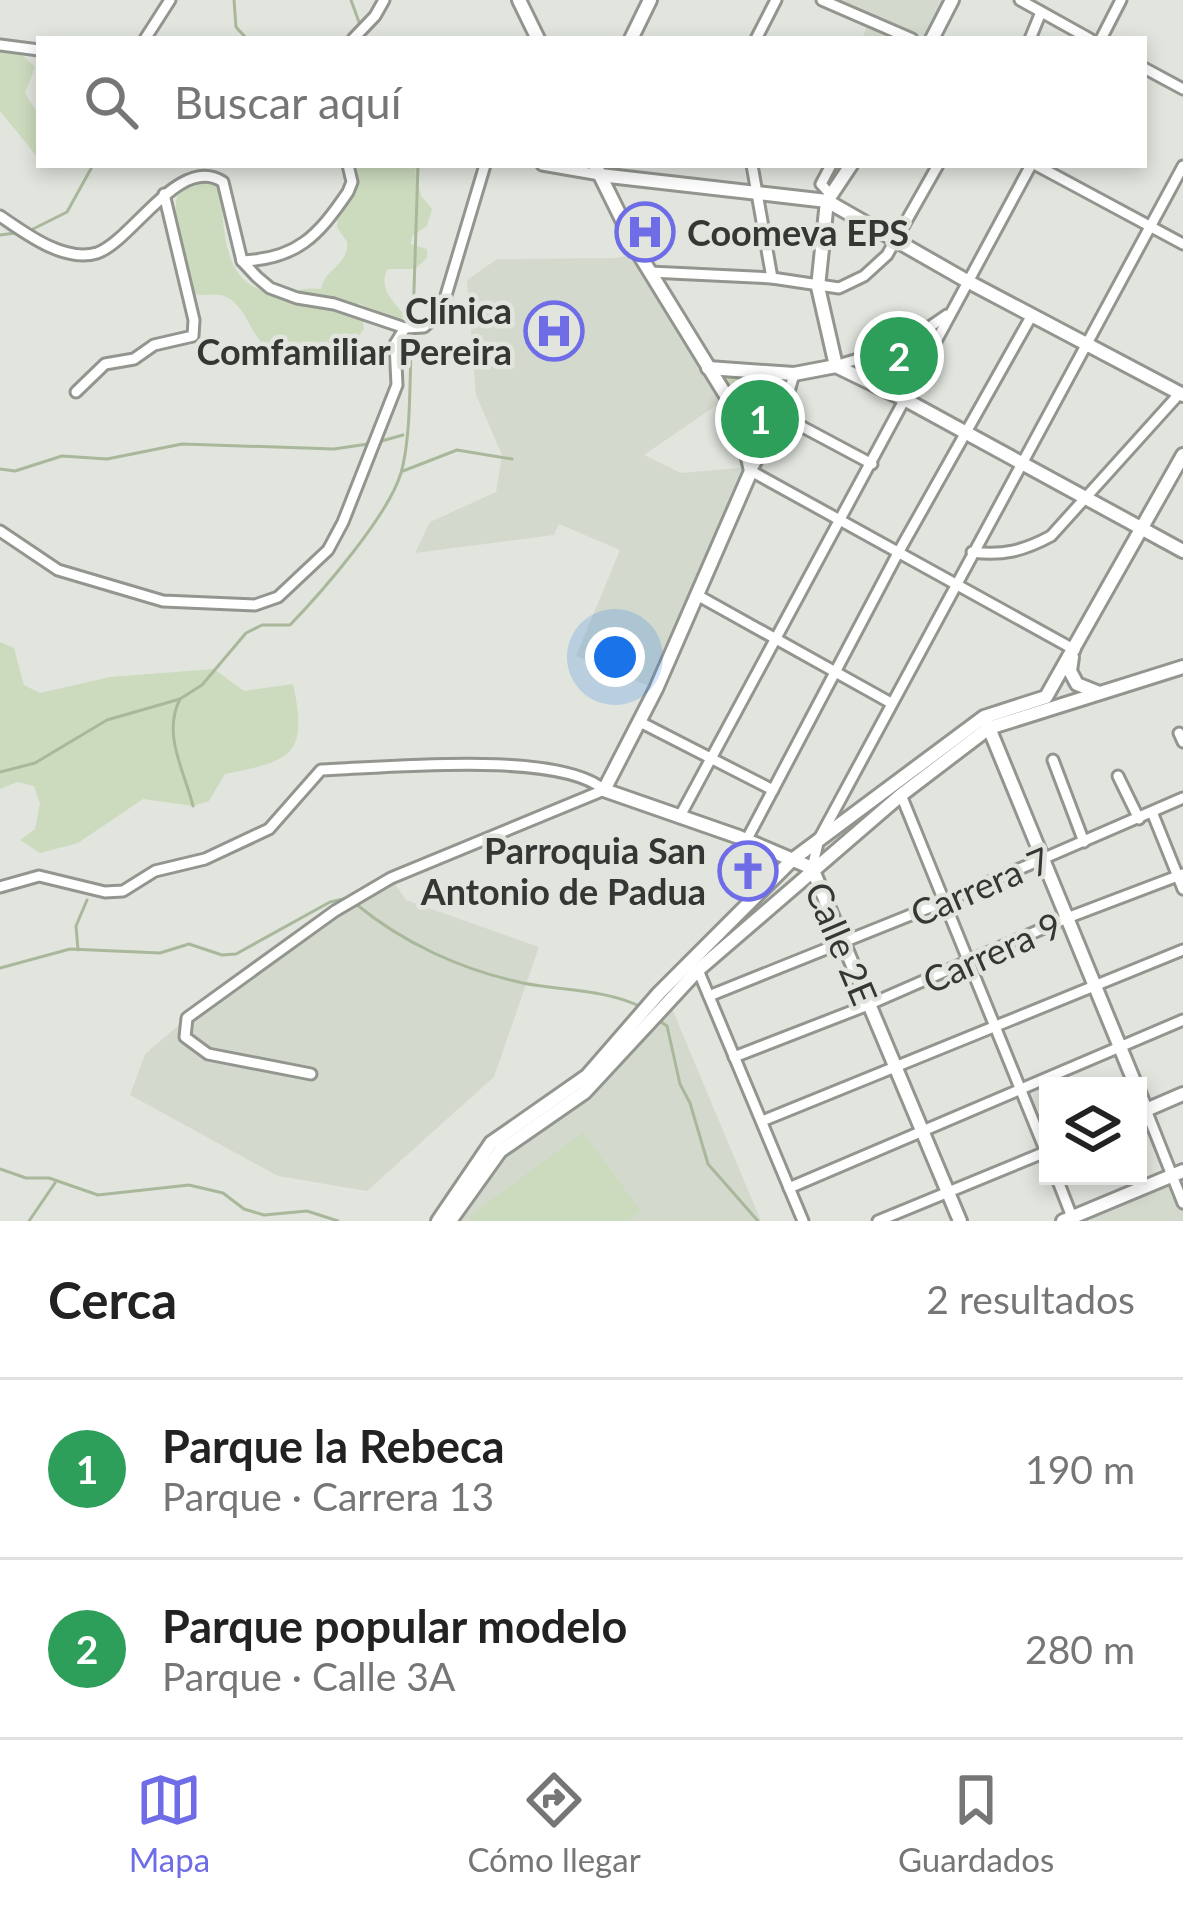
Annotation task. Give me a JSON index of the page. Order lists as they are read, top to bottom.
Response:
{
  "streets": {
    "main road": ["Calle 2E"],
    "street": ["Carrera 7", "Carrera 9"]
  },
  "crossings": [
    ["Carrera 7", "Calle 2E"],
    ["Calle 2E", "Carrera 9"]
  ],
  "places": {
    "hospital": ["Coomeva EPS", "Clínica Comfamiliar Pereira"],
    "church": ["Parroquia San Antonio de Padua"]
  },
  "page": {
    "search": "Buscar aquí",
    "pins": ["2", "1"],
    "heading": ["Cerca", "2 resultados"],
    "list": [
      {
        "mark": "1",
        "name": "Parque la Rebeca",
        "note": "Parque · Carrera 13",
        "value": "190 m"
      },
      {
        "mark": "2",
        "name": "Parque popular modelo",
        "note": "Parque · Calle 3A",
        "value": "280 m"
      }
    ],
    "nav": ["Mapa", "Cómo llegar", "Guardados"]
  }
}
